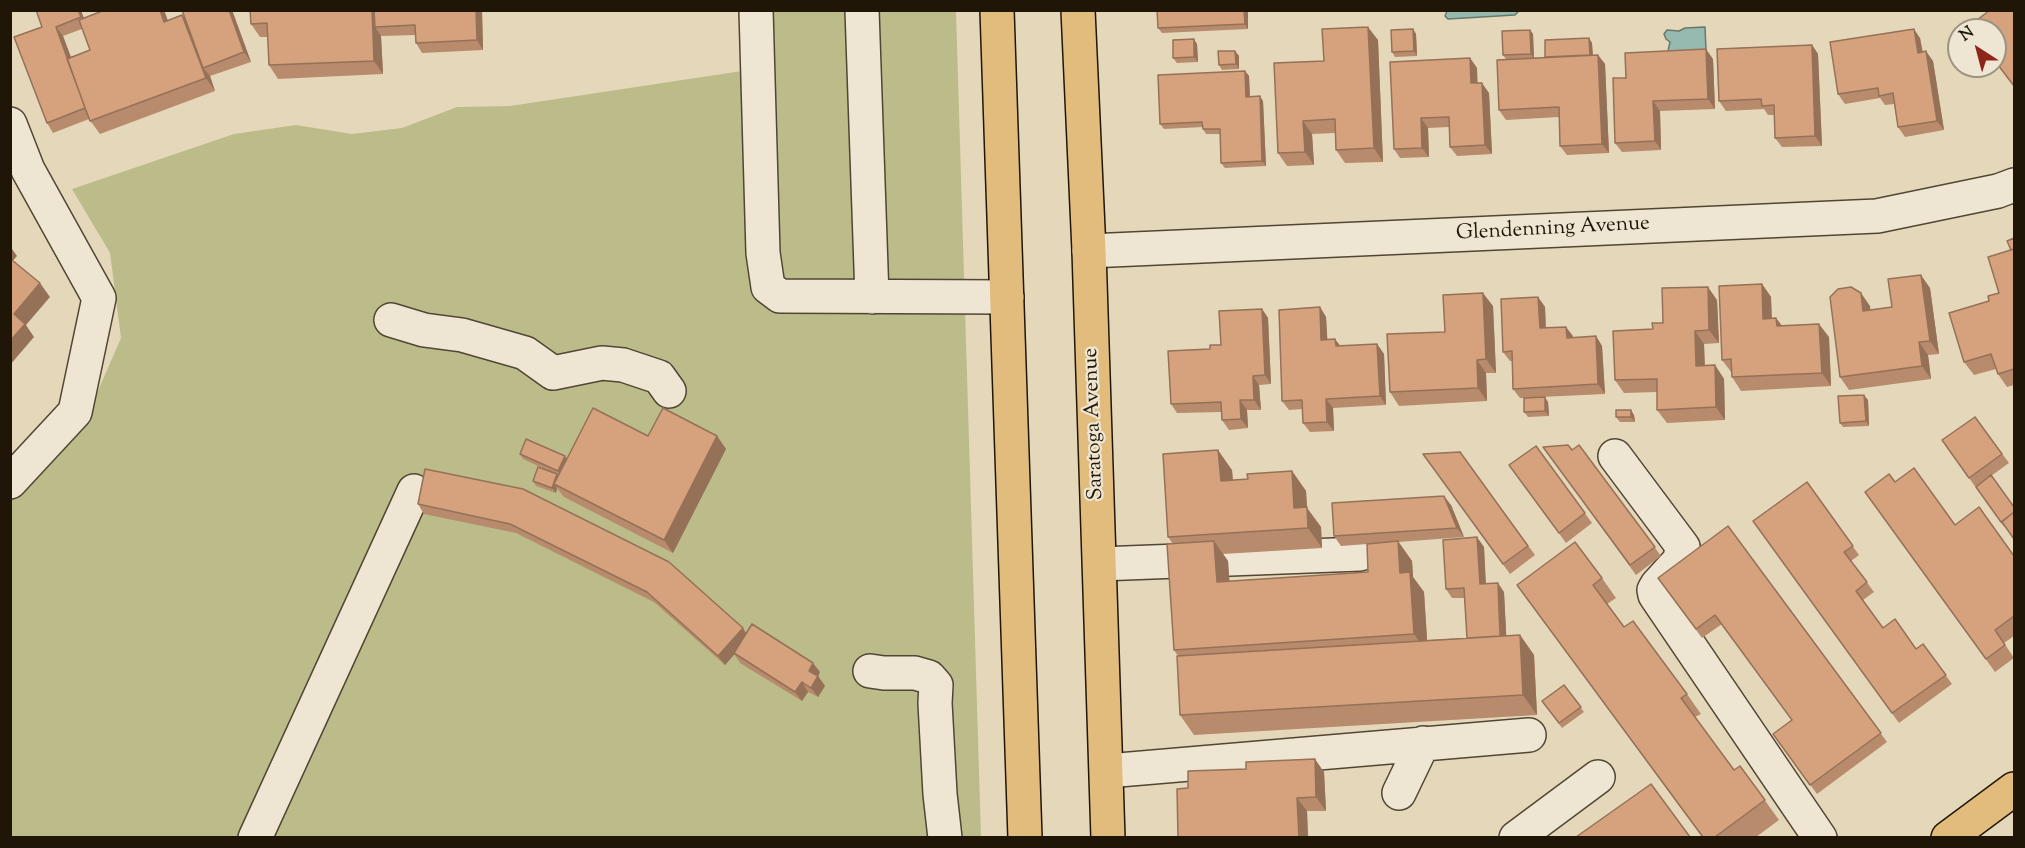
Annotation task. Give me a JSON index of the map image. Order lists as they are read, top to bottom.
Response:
{
  "streets": {
    "main road": ["Saratoga Avenue"],
    "street": ["Glendenning Avenue"]
  },
  "crossings": [
    ["Glendenning Avenue", "Saratoga Avenue"]
  ],
  "north": "top left"
}
